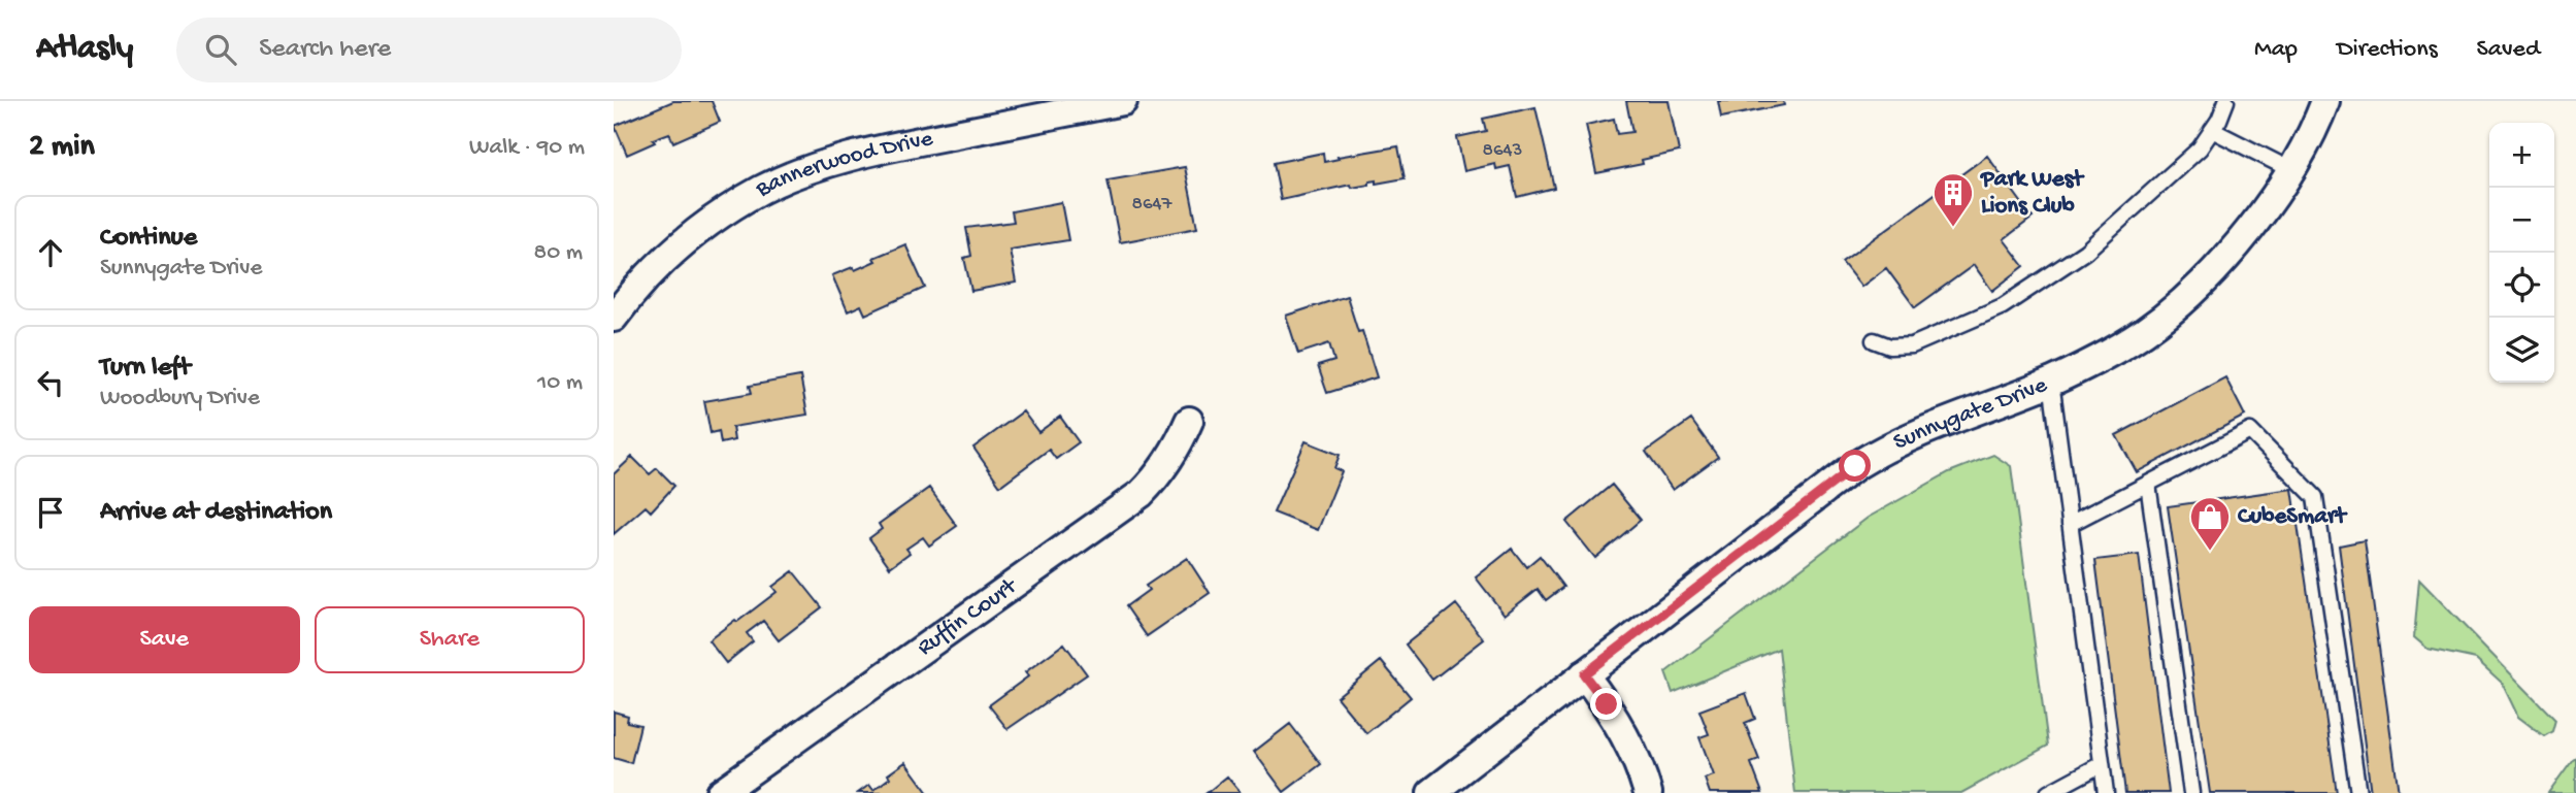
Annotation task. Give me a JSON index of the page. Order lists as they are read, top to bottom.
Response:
{
  "streets": {
    "street": ["Bannerwood Drive", "Sunnygate Drive", "Ruffin Court"]
  },
  "places": {
    "building": ["Park West Lions Club"],
    "shop": ["CubeSmart"]
  },
  "house_numbers": ["8643", "8647"],
  "page": {
    "header": "Atlasly",
    "search": "Search here",
    "nav": ["Map", "Directions", "Saved"],
    "heading": ["2 min", "Walk · 90 m"],
    "map_buttons": ["+", "−"],
    "list": [
      ["Continue", "Sunnygate Drive", "80 m"],
      ["Turn left", "Woodbury Drive", "10 m"],
      "Arrive at destination"
    ],
    "buttons": ["Save", "Share"]
  }
}
